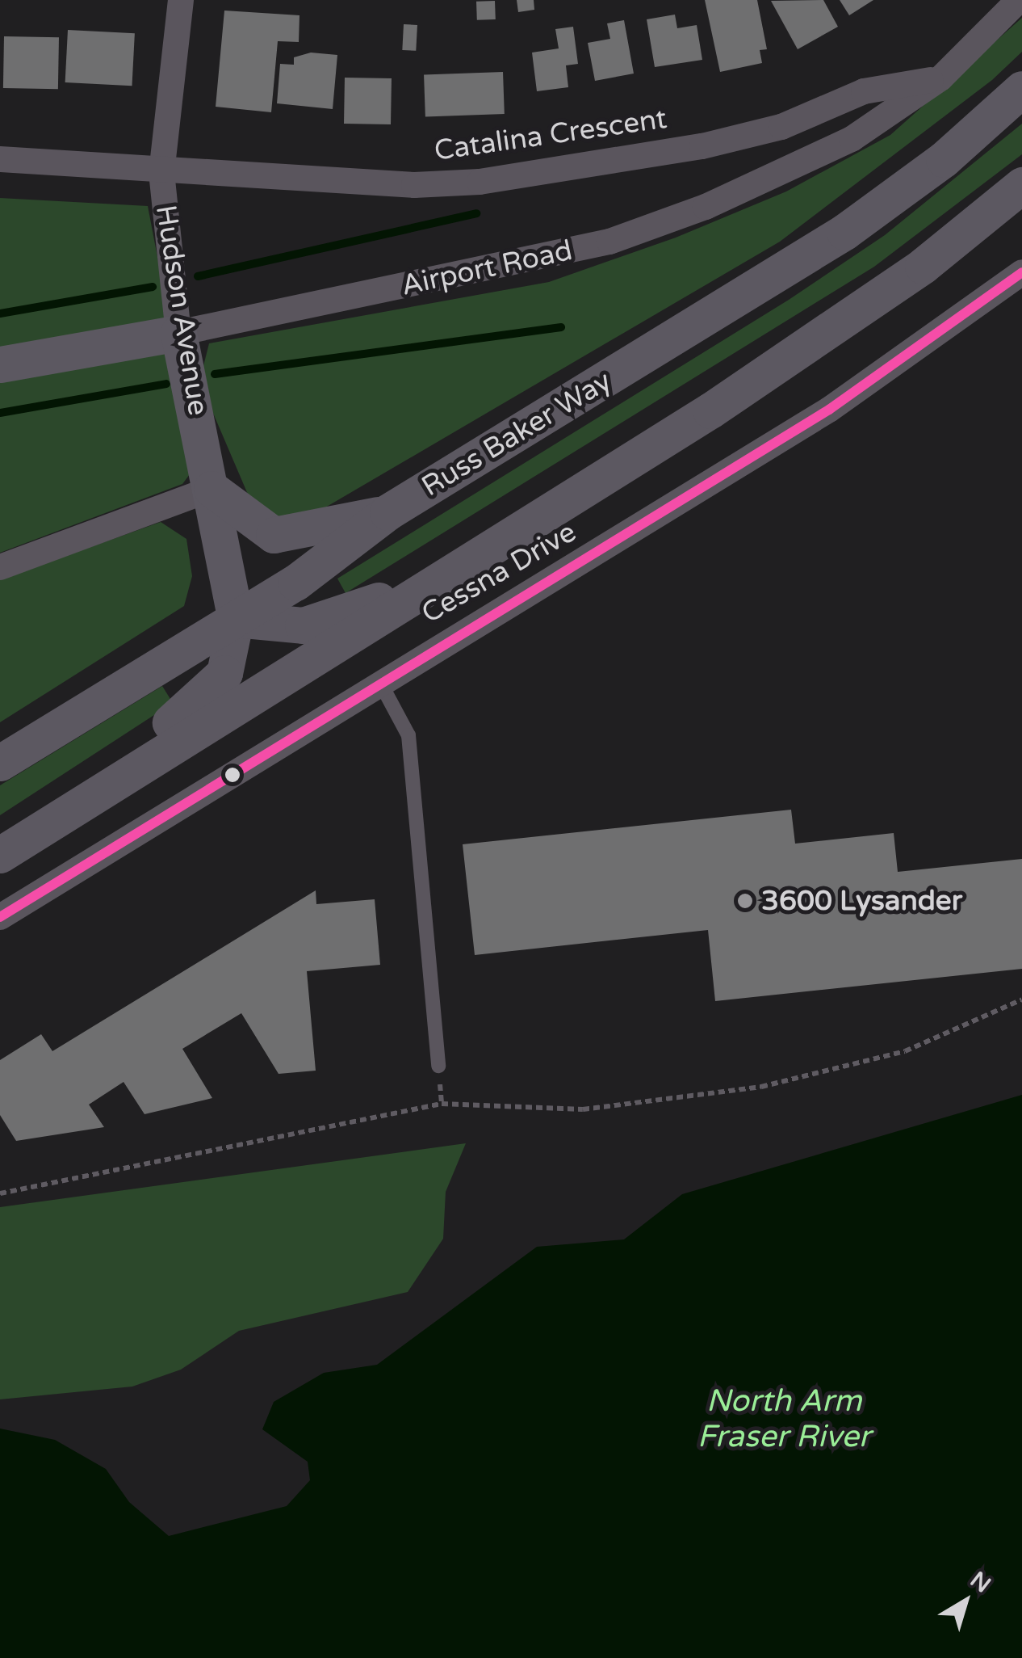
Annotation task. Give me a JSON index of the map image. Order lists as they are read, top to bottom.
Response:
{
  "streets": {
    "main road": ["Airport Road", "Hudson Avenue", "Russ Baker Way"],
    "street": ["Catalina Crescent", "Cessna Drive"]
  },
  "crossings": [
    ["Catalina Crescent", "Airport Road"],
    ["Catalina Crescent", "Hudson Avenue"],
    ["Airport Road", "Hudson Avenue"],
    ["Hudson Avenue", "Russ Baker Way"]
  ],
  "water": ["North Arm Fraser River"],
  "places": ["3600 Lysander"],
  "north": "top right"
}
